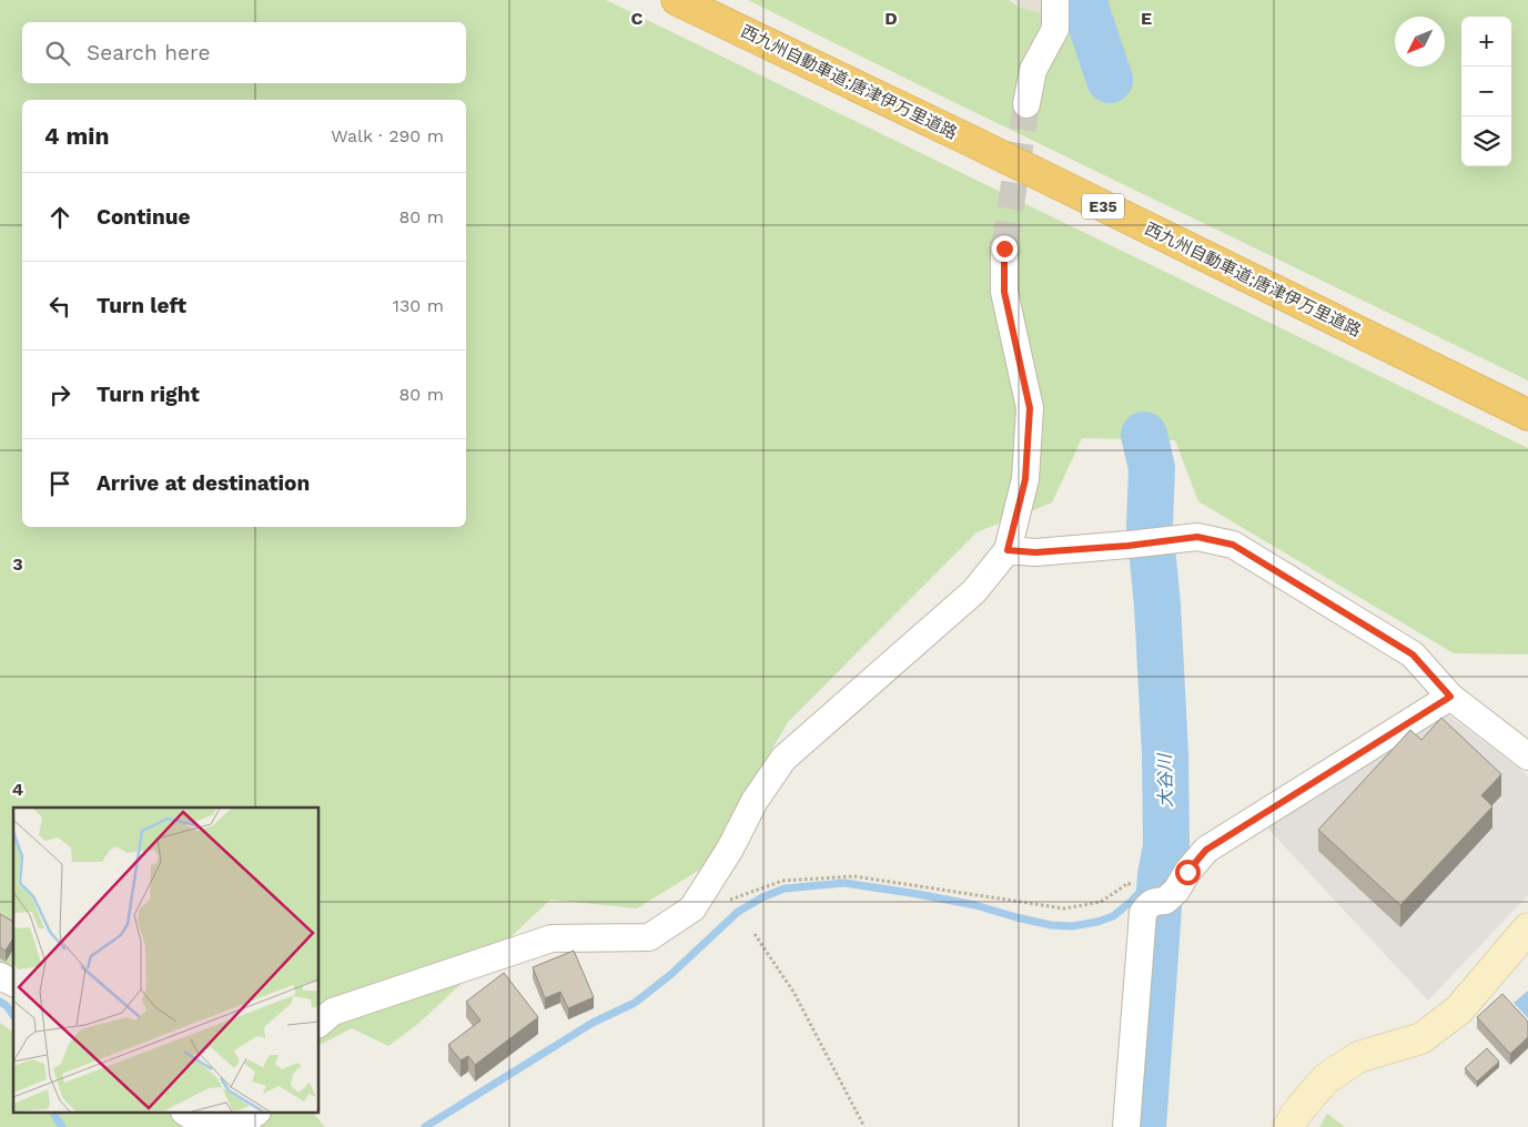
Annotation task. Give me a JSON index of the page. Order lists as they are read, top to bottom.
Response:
{
  "streets": {
    "highway": ["西九州自動車道;唐津伊万里道路", "E35"]
  },
  "water": ["大谷川"],
  "north": "bottom left",
  "page": {
    "map_buttons": ["+", "−"],
    "search": "Search here",
    "heading": ["4 min", "Walk · 290 m"],
    "list": [
      ["Continue", "80 m"],
      ["Turn left", "130 m"],
      ["Turn right", "80 m"],
      "Arrive at destination"
    ]
  },
  "grid": {
    "columns": ["C", "D", "E"],
    "rows": ["3", "4"]
  }
}
